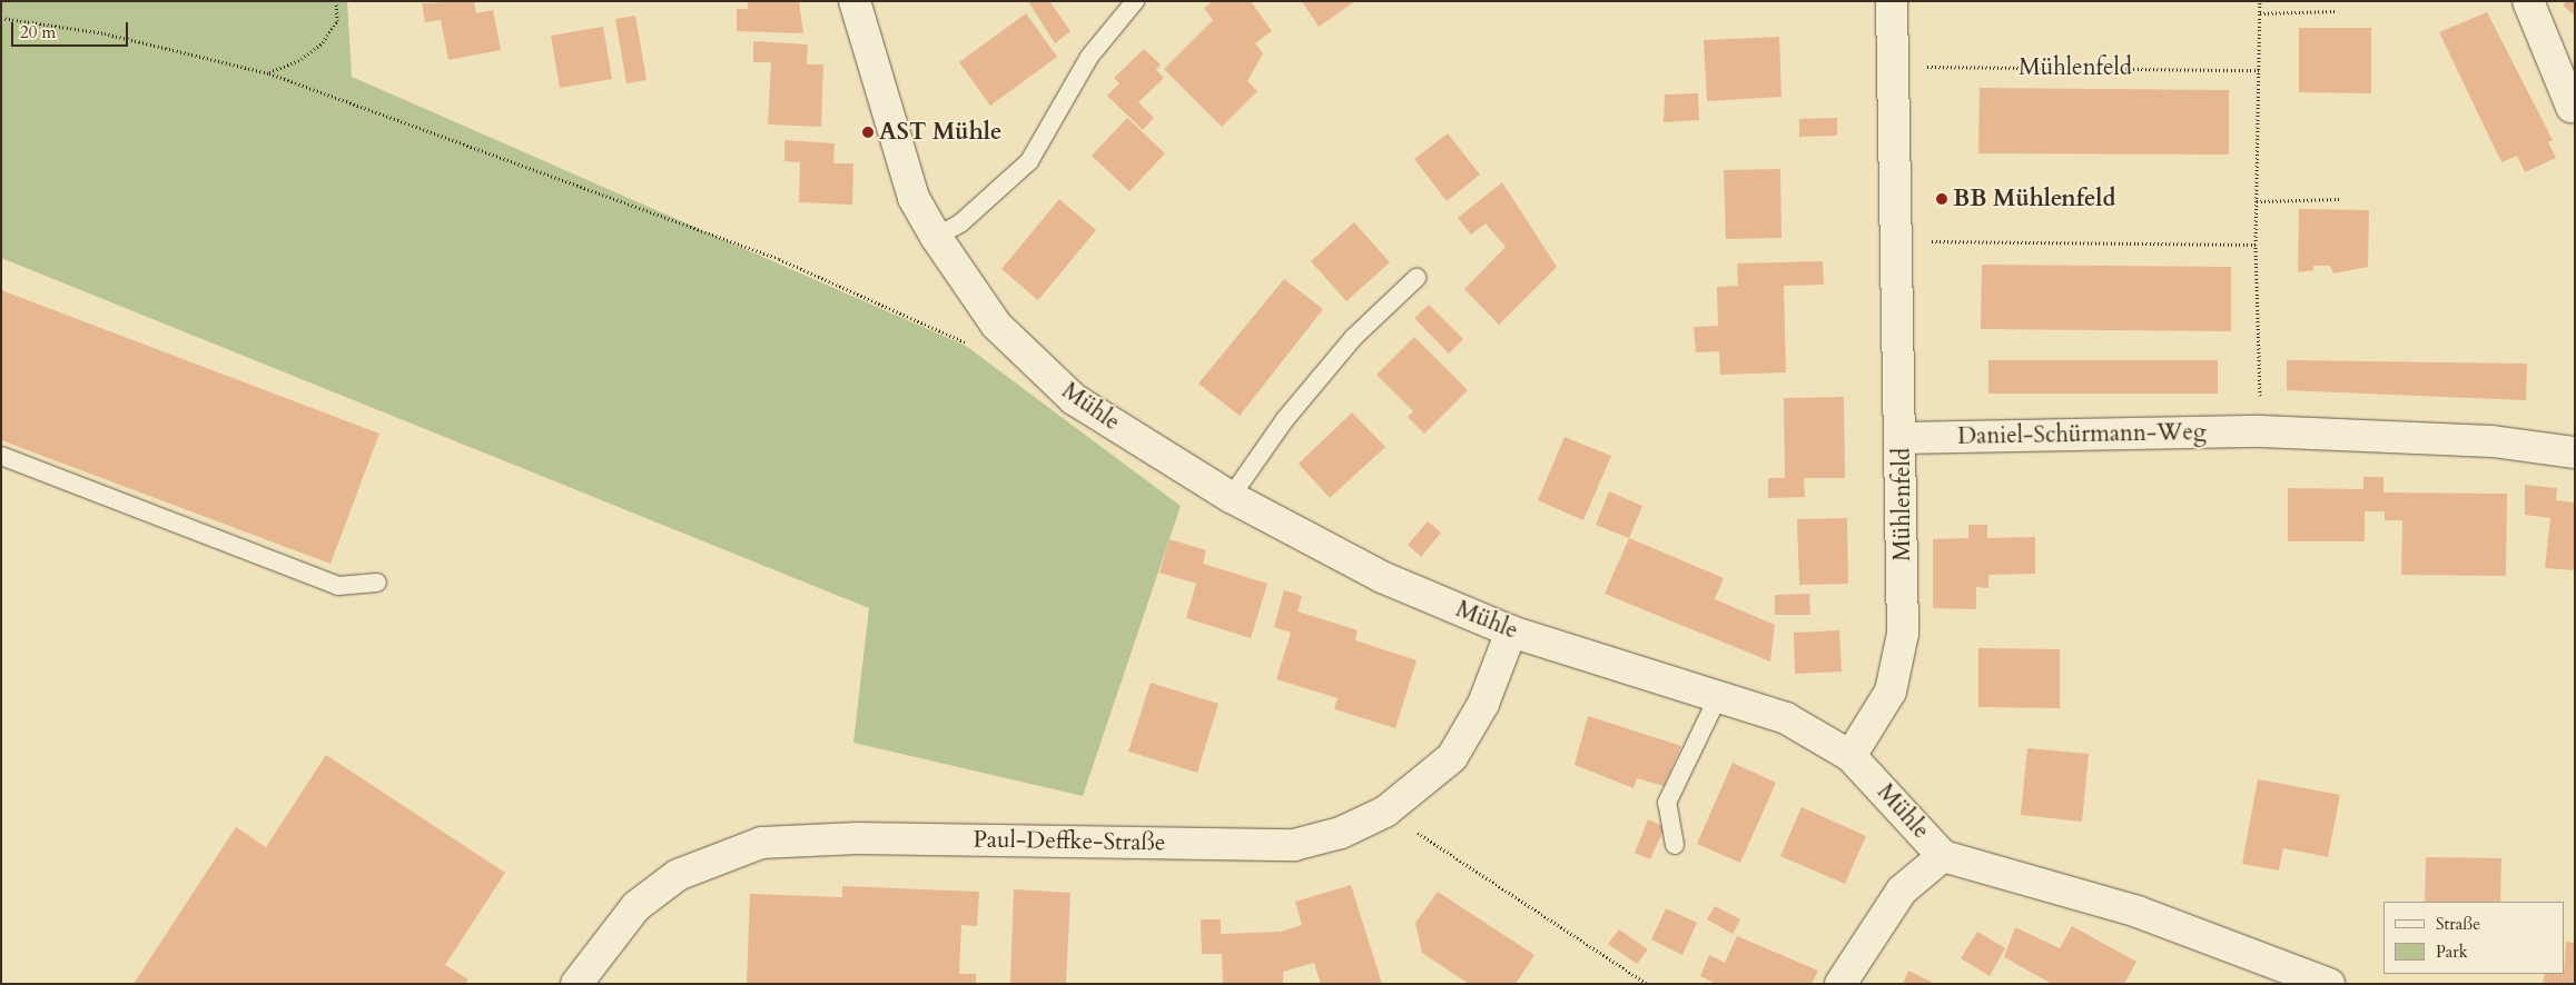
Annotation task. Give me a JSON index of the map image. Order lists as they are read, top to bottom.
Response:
{
  "streets": {
    "street": [
      "Mühlenfeld",
      "Mühle",
      "Daniel-Schürmann-Weg",
      "Paul-Deffke-Straße"
    ]
  },
  "crossings": [
    ["Mühlenfeld", "Mühle"],
    ["Mühlenfeld", "Daniel-Schürmann-Weg"],
    ["Mühle", "Paul-Deffke-Straße"]
  ],
  "places": ["AST Mühle", "BB Mühlenfeld"],
  "legend": ["Straße", "Park"],
  "scale_bar": "20 m"
}
